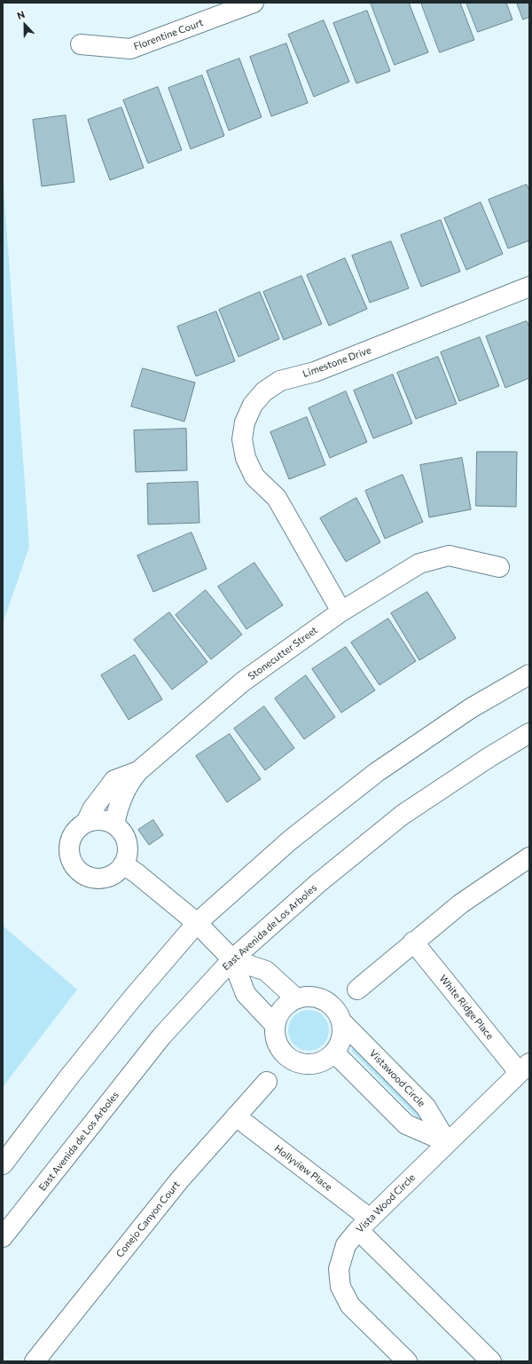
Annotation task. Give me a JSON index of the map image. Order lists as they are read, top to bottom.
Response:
{
  "streets": {
    "street": [
      "Florentine Court",
      "Limestone Drive",
      "Stonecutter Street",
      "East Avenida de Los Arboles",
      "White Ridge Place",
      "Vistawood Circle",
      "Hollyview Place",
      "Vista Wood Circle",
      "Conejo Canyon Court"
    ]
  },
  "crossings": [
    ["Limestone Drive", "Stonecutter Street"],
    ["White Ridge Place", "Vista Wood Circle"],
    ["Vistawood Circle", "Vista Wood Circle"],
    ["Hollyview Place", "Vista Wood Circle"],
    ["Hollyview Place", "Conejo Canyon Court"]
  ],
  "north": "top"
}
